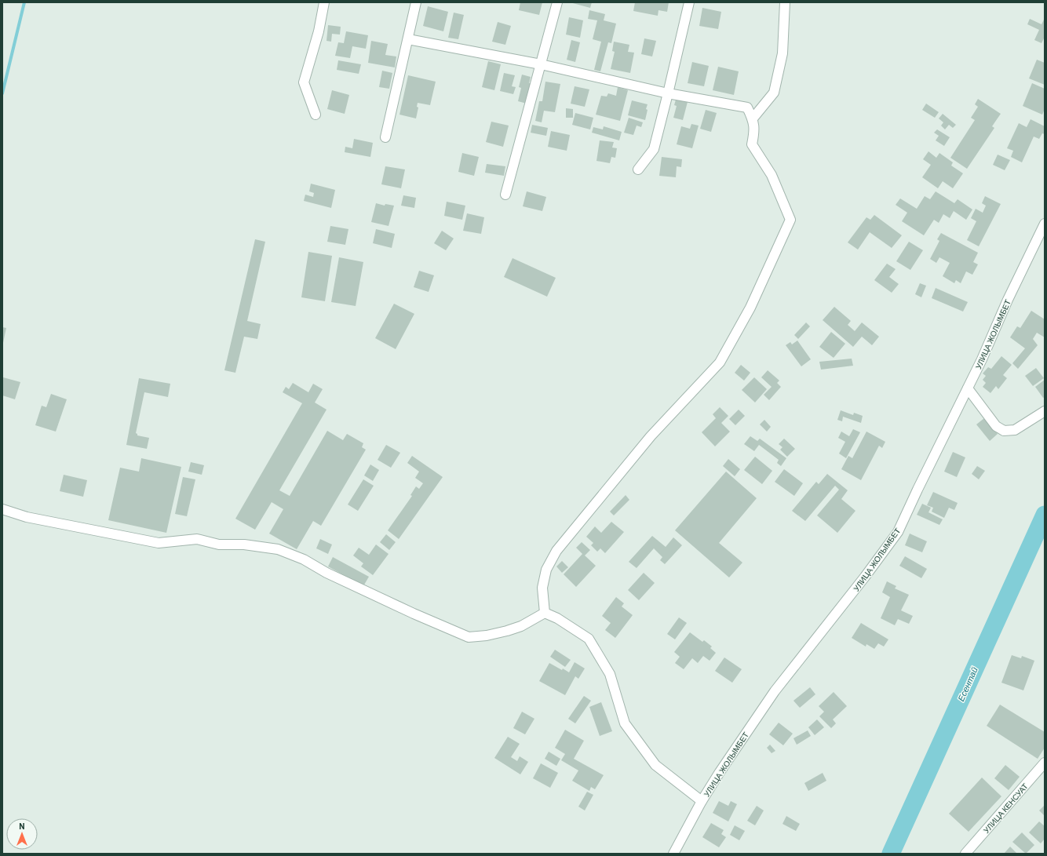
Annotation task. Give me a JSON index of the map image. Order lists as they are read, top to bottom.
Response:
{
  "streets": {
    "street": ["УЛИЦА ЖОЛЫМБЕТ", "УЛИЦА КЕНСУАТ"]
  },
  "water": ["Есентай"],
  "north": "top"
}
